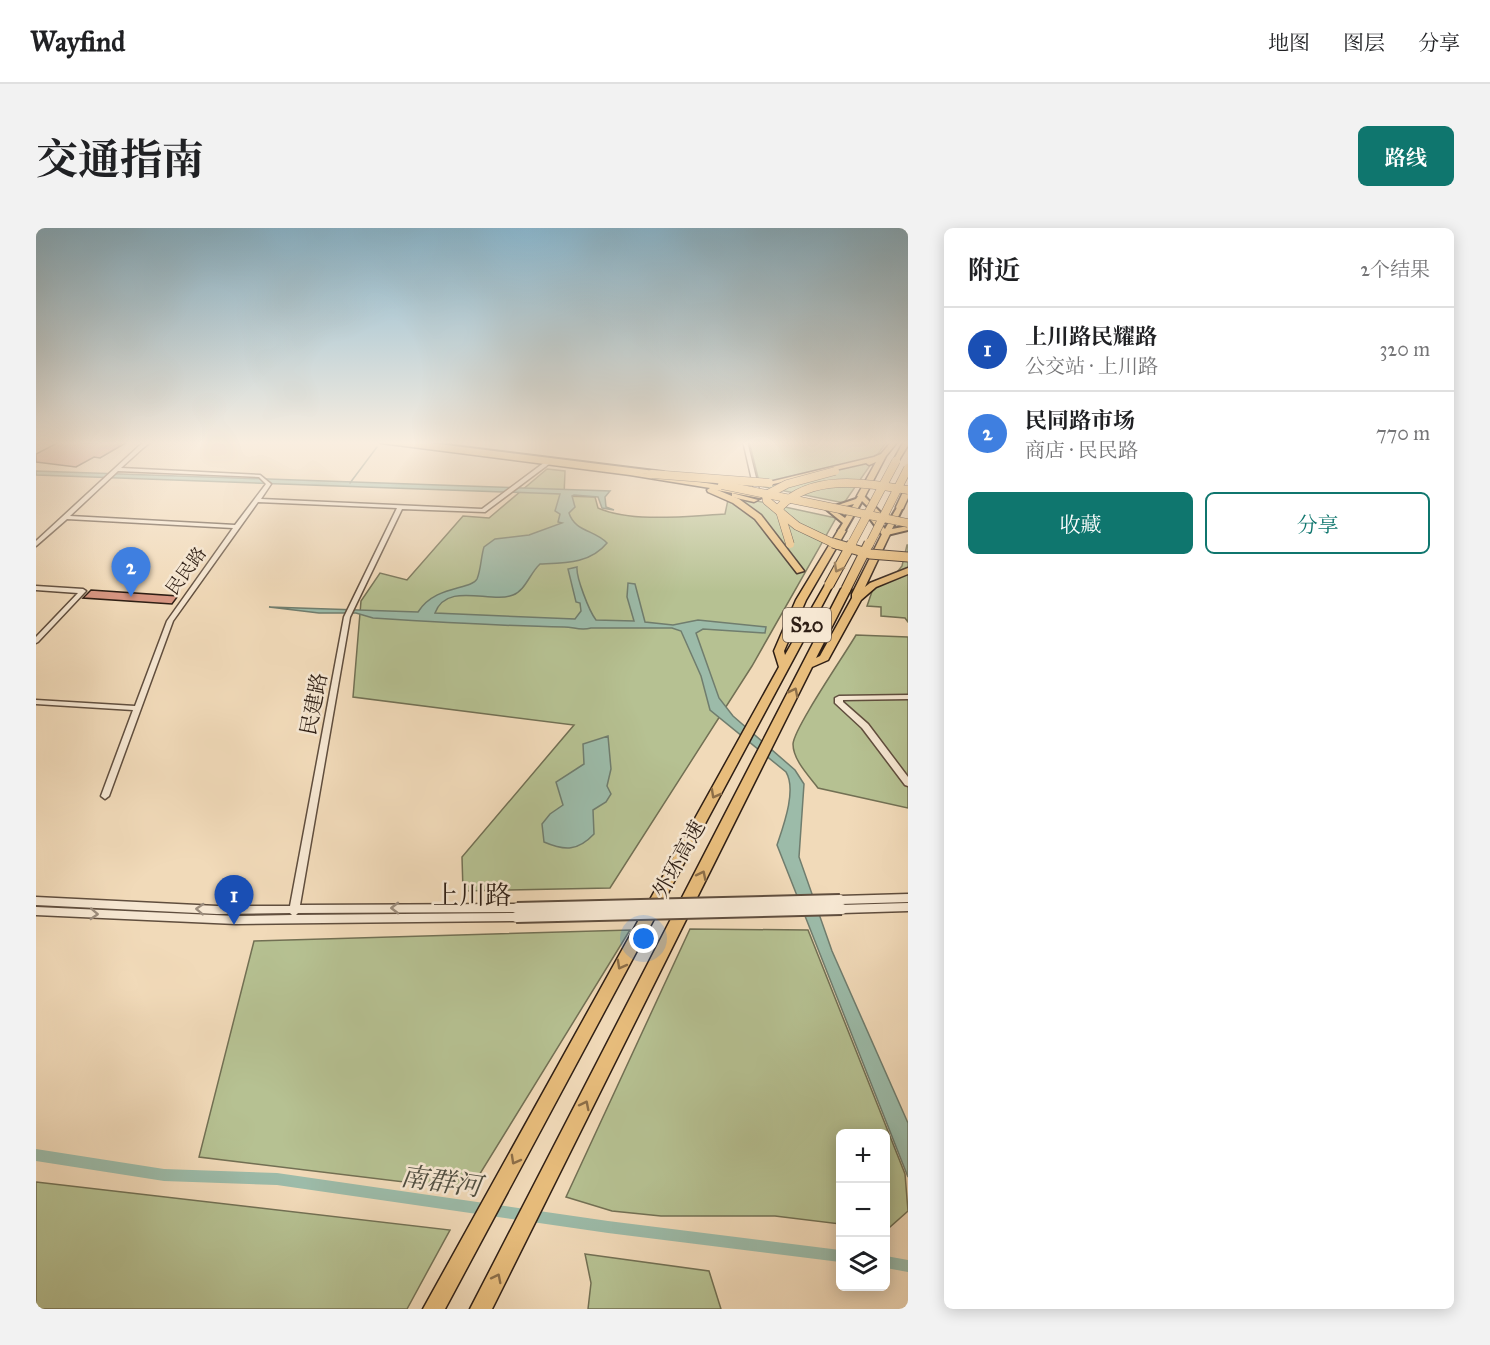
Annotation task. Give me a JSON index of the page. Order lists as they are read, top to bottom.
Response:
{
  "streets": {
    "highway": ["S20", "外环高速"],
    "street": ["民民路", "民建路", "上川路"]
  },
  "crossings": [
    ["民建路", "上川路"]
  ],
  "water": ["南群河"],
  "page": {
    "header": "Wayfind",
    "nav": ["地图", "图层", "分享"],
    "title": "交通指南",
    "buttons": [
      "路线",
      ["收藏", "分享"]
    ],
    "heading": ["附近", "2个结果"],
    "list": [
      {
        "mark": "1",
        "name": "上川路民耀路",
        "note": "公交站 · 上川路",
        "value": "320 m"
      },
      {
        "mark": "2",
        "name": "民同路市场",
        "note": "商店 · 民民路",
        "value": "770 m"
      }
    ],
    "pins": ["2", "1"],
    "map_buttons": ["+", "−"]
  }
}
